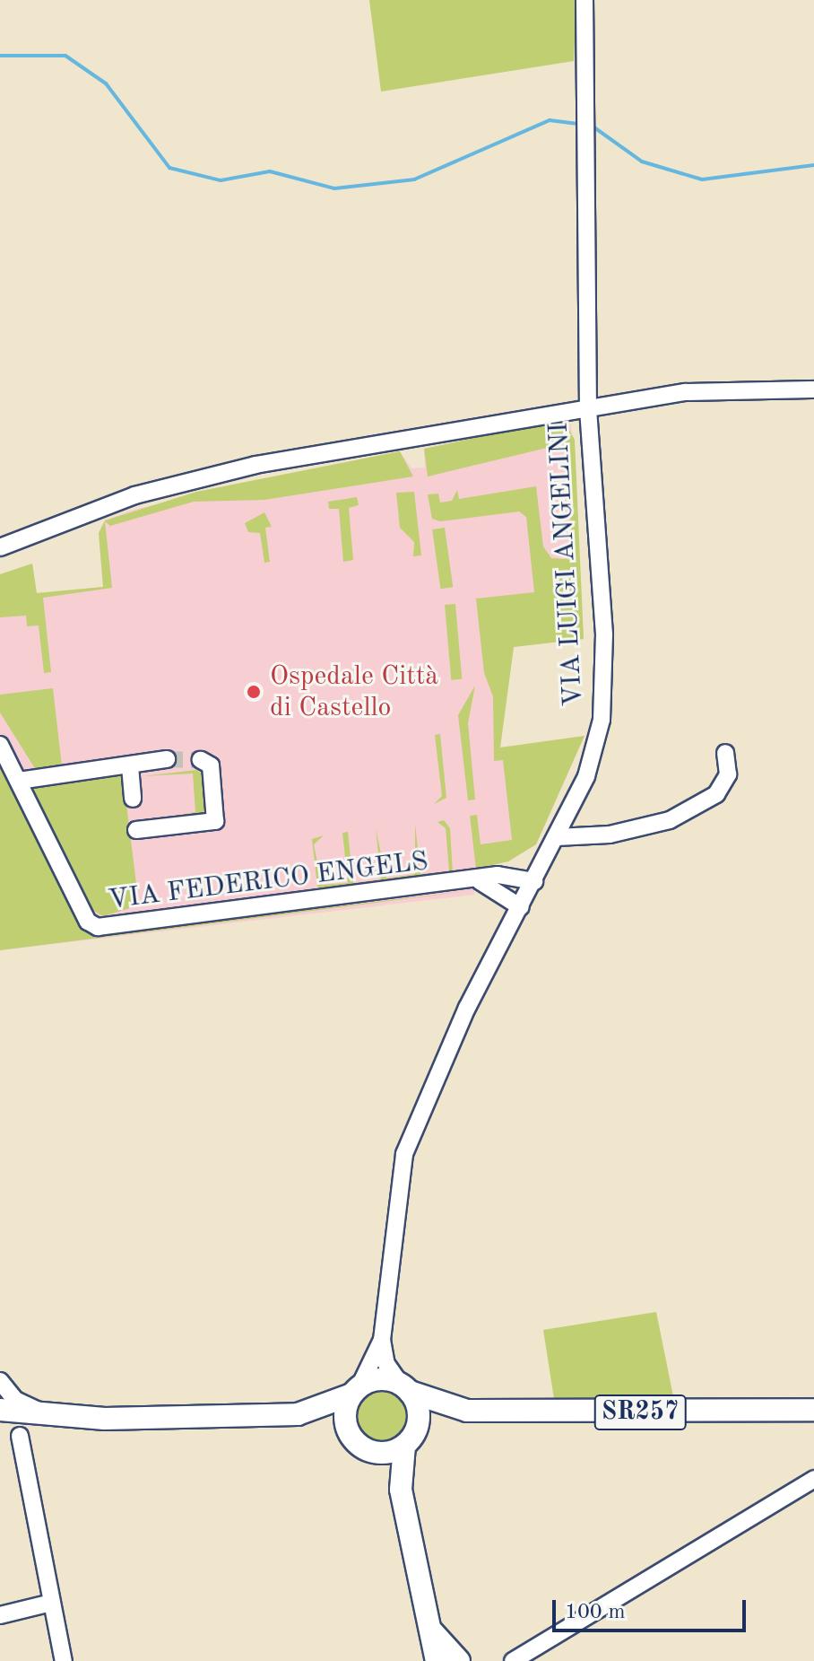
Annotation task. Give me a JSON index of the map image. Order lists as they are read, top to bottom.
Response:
{
  "streets": {
    "main road": ["SR257"],
    "street": ["VIA LUIGI ANGELINI", "VIA FEDERICO ENGELS"]
  },
  "crossings": [
    ["VIA LUIGI ANGELINI", "VIA FEDERICO ENGELS"],
    ["VIA LUIGI ANGELINI", "SR257"]
  ],
  "places": ["Ospedale Città di Castello"],
  "scale_bar": "100 m"
}
